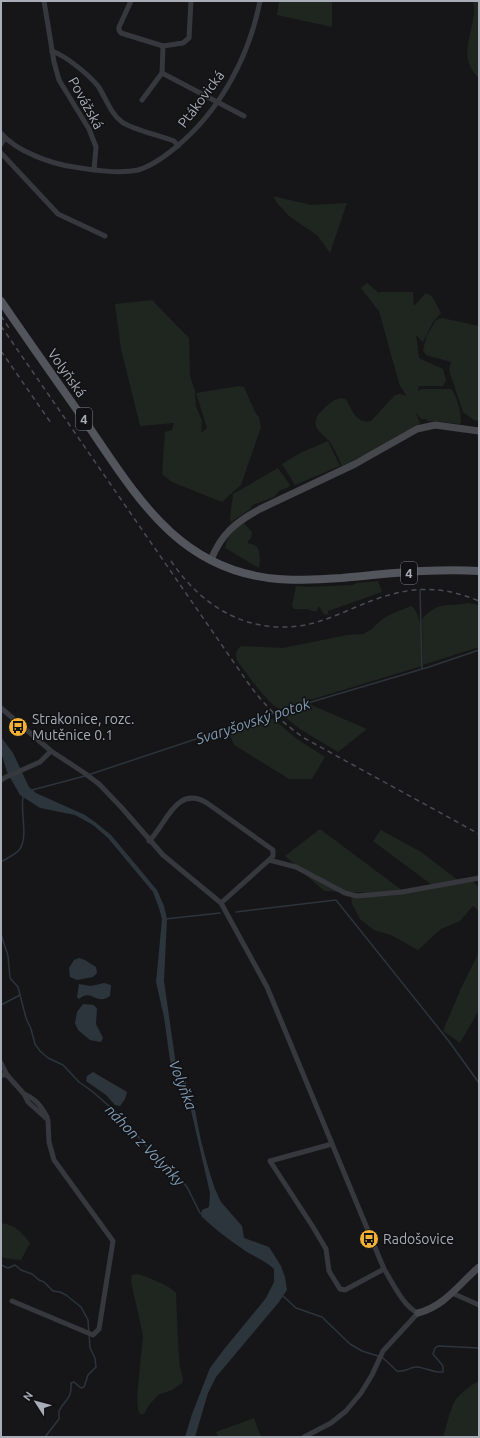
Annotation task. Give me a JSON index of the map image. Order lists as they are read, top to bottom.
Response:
{
  "streets": {
    "main road": ["Volyňská", "4"],
    "street": ["Ptákovická", "Povážská"]
  },
  "crossings": [
    ["Ptákovická", "Povážská"],
    ["Volyňská", "4"]
  ],
  "water": ["Svaryšovský potok", "Volyňka", "náhon z Volyňky"],
  "places": {
    "bus stop": ["Strakonice, rozc. Mutěnice 0.1", "Radošovice"]
  },
  "north": "top left"
}
